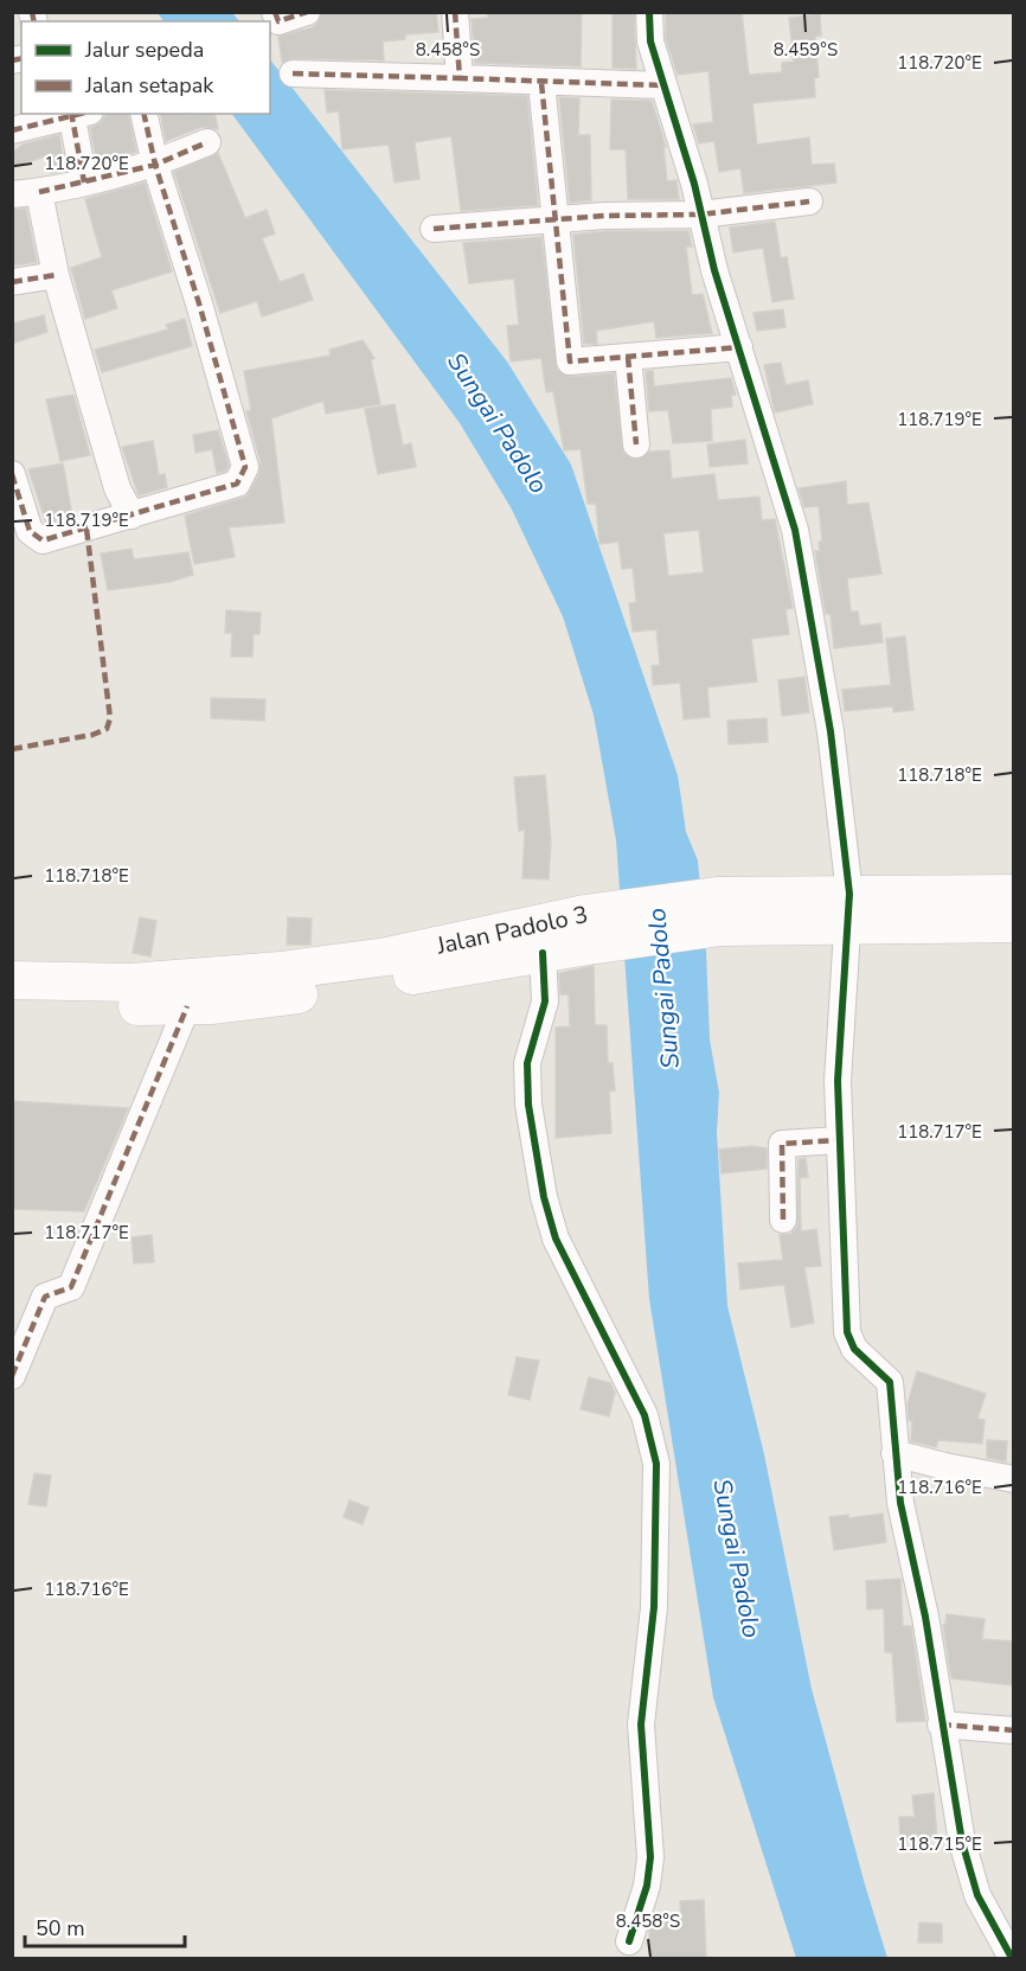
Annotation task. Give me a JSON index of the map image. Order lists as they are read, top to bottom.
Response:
{
  "streets": {
    "street": ["Jalan Padolo 3"]
  },
  "water": ["Sungai Padolo"],
  "legend": ["Jalur sepeda", "Jalan setapak"],
  "scale_bar": "50 m",
  "coordinates": [
    "8.458°S",
    "8.459°S",
    "118.720°E",
    "118.719°E",
    "118.718°E",
    "118.717°E",
    "118.716°E",
    "118.715°E"
  ]
}
